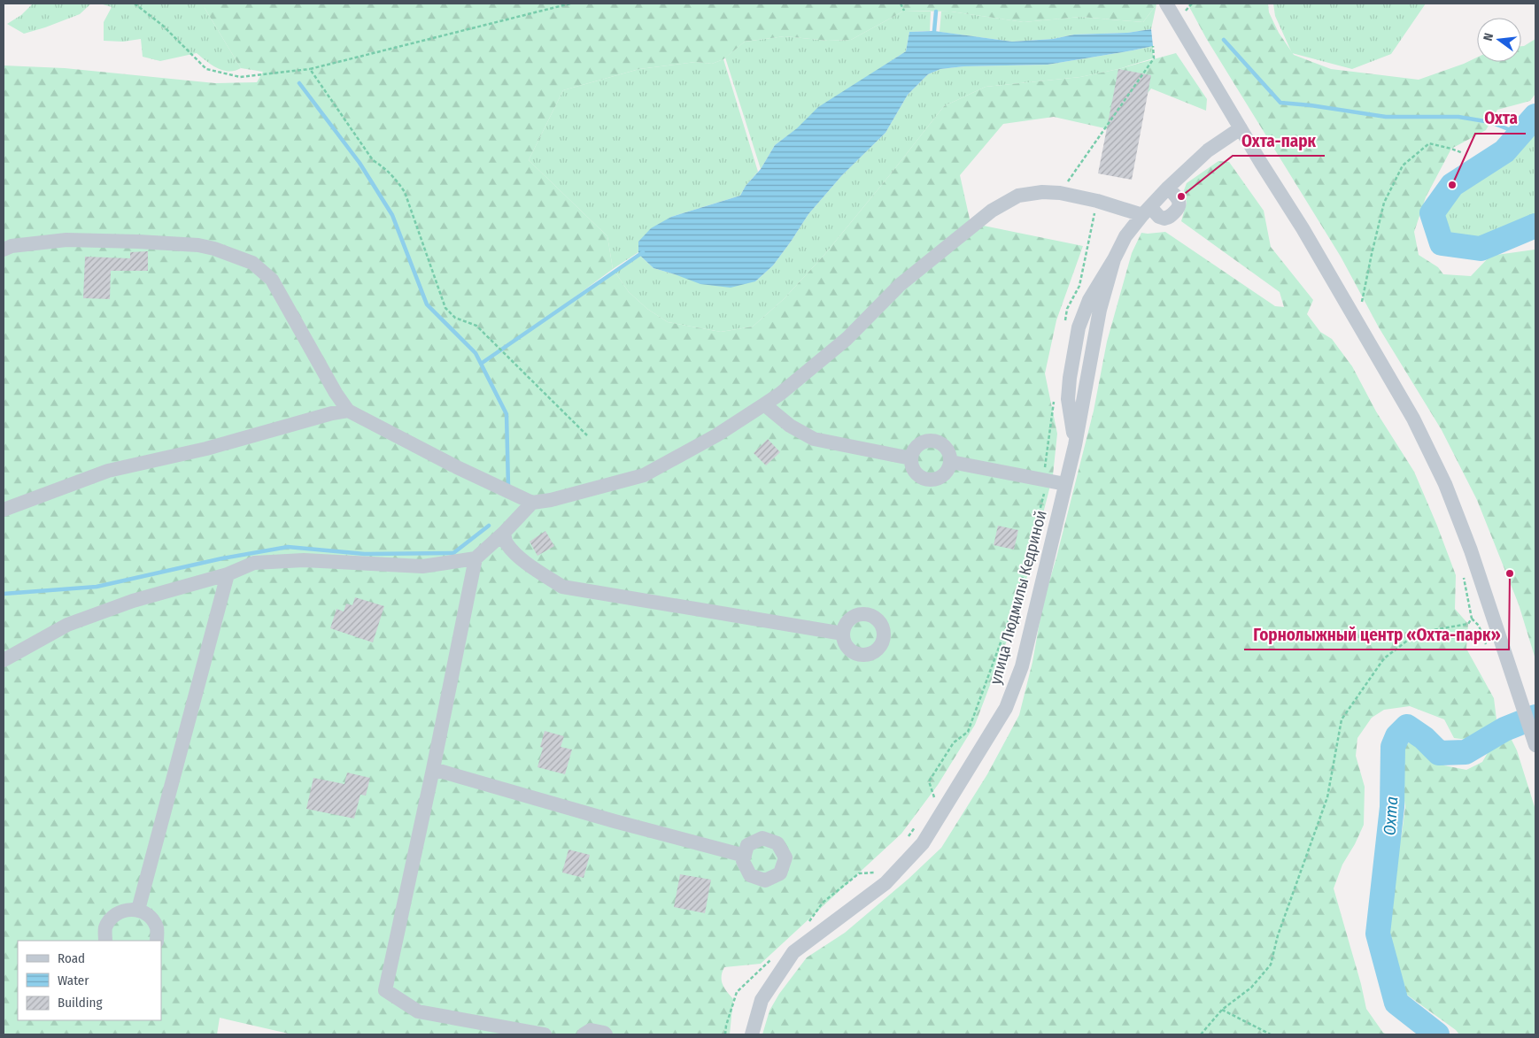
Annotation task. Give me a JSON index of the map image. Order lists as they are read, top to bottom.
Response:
{
  "streets": {
    "street": ["улица Людмилы Кедриной"]
  },
  "water": ["Охта"],
  "places": ["Охта", "Охта-парк", "Горнолыжный центр «Охта-парк»"],
  "legend": ["Road", "Water", "Building"],
  "north": "left"
}
